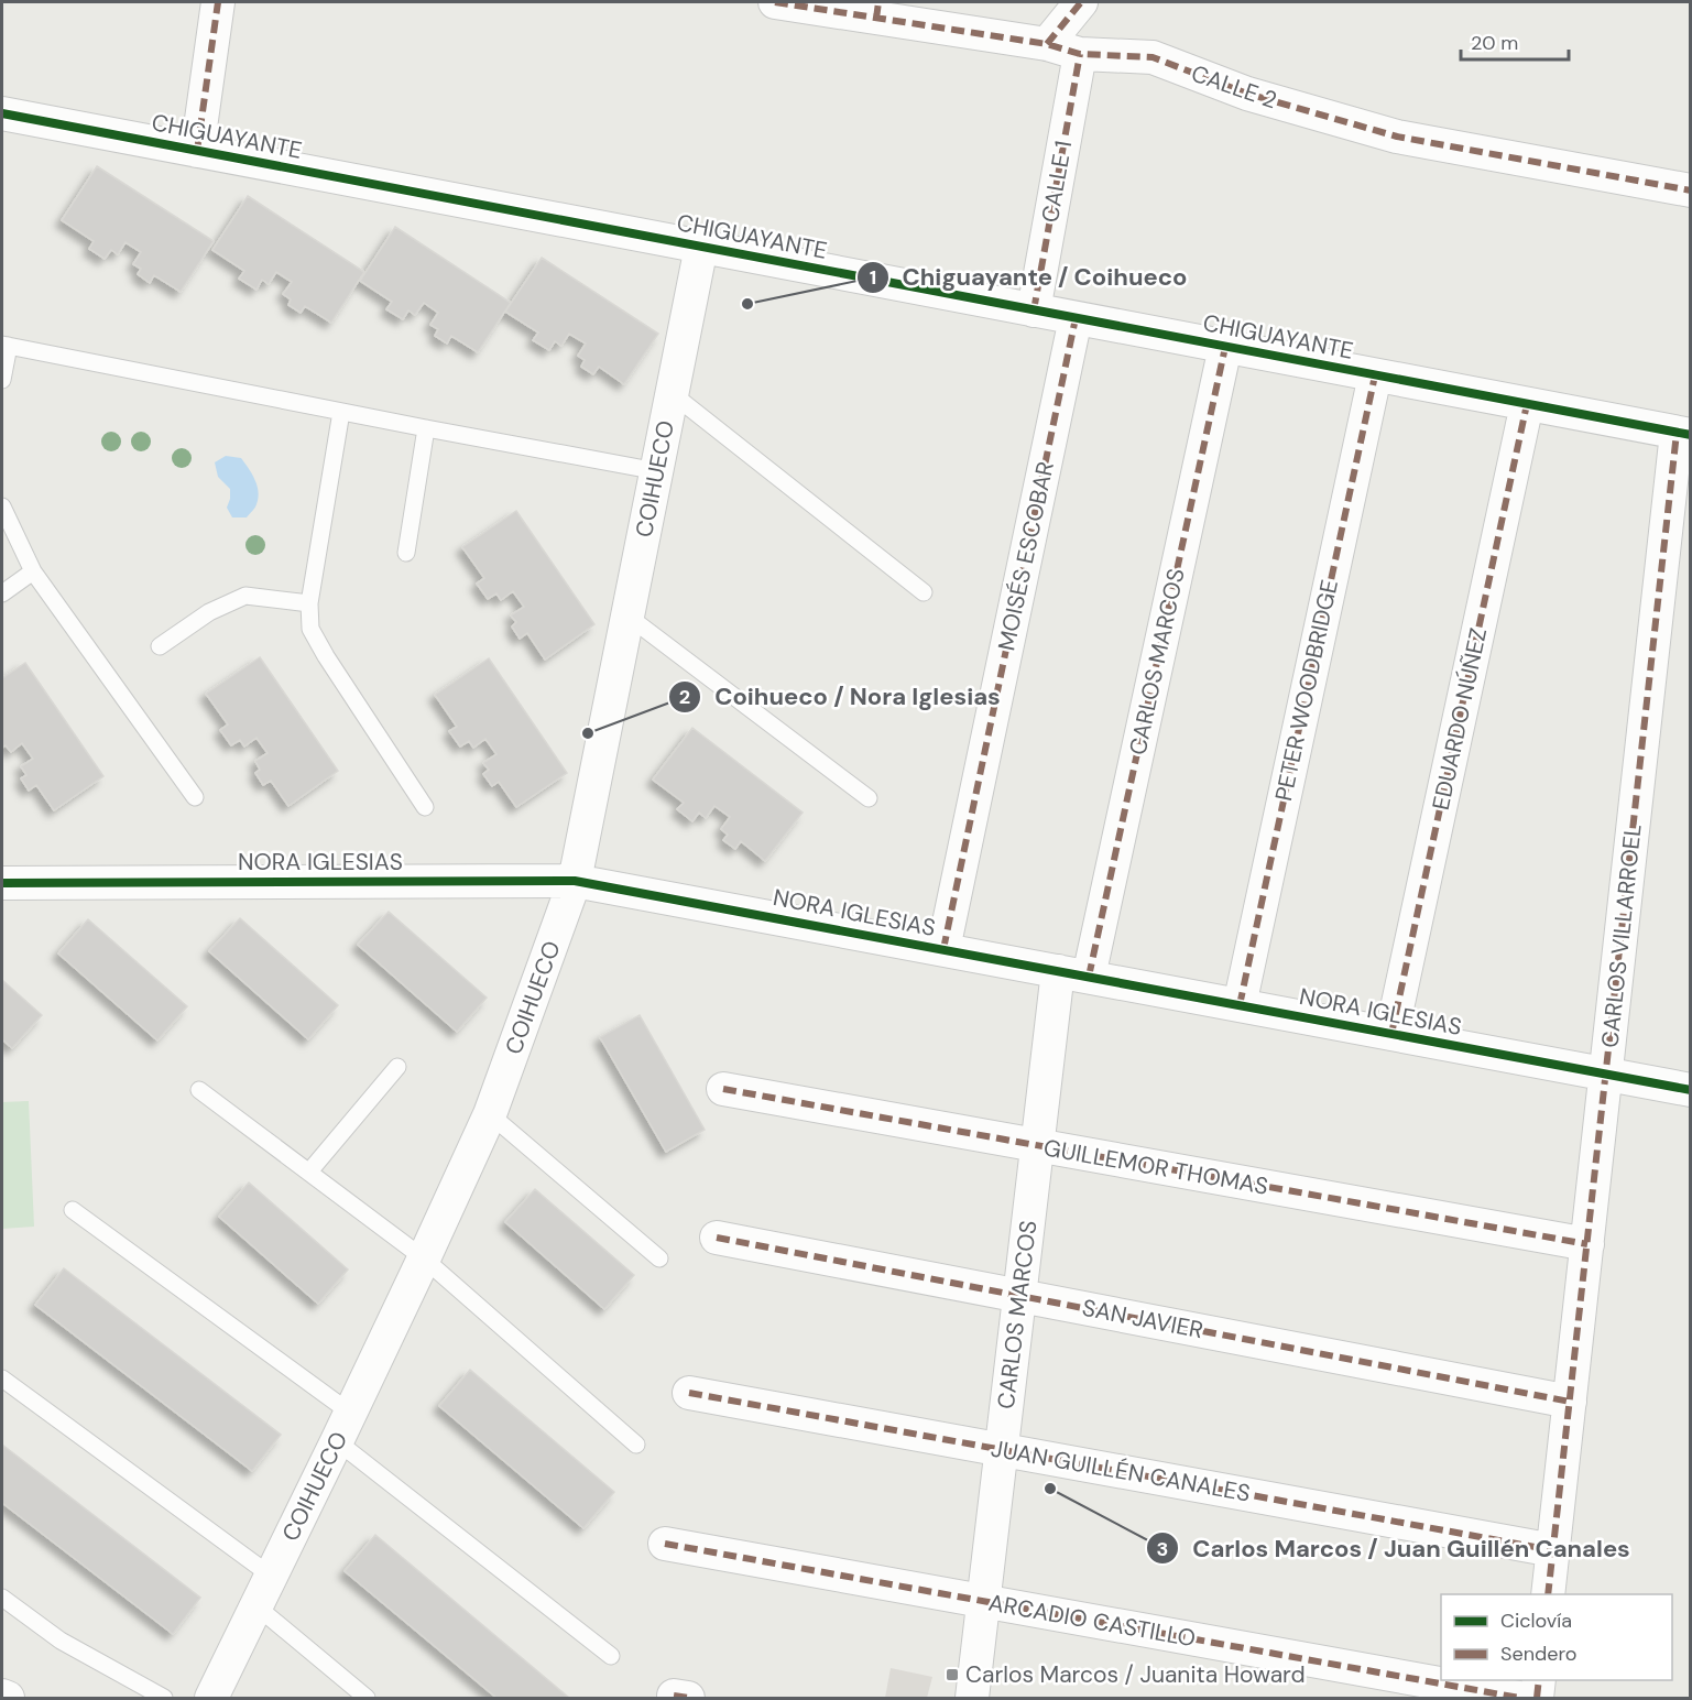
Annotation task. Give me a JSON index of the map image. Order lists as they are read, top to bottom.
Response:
{
  "streets": {
    "street": [
      "CALLE 2",
      "CHIGUAYANTE",
      "CALLE 1",
      "COIHUECO",
      "MOISÉS ESCOBAR",
      "CARLOS MARCOS",
      "PETER WOODBRIDGE",
      "EDUARDO NÚÑEZ",
      "NORA IGLESIAS",
      "CARLOS VILLARROEL",
      "GUILLEMOR THOMAS",
      "SAN JAVIER",
      "JUAN GUILLÉN CANALES",
      "ARCADIO CASTILLO"
    ]
  },
  "crossings": [
    ["CALLE 2", "CALLE 1"],
    ["CHIGUAYANTE", "CALLE 1"],
    ["CHIGUAYANTE", "COIHUECO"],
    ["CHIGUAYANTE", "MOISÉS ESCOBAR"],
    ["CHIGUAYANTE", "CARLOS MARCOS"],
    ["CHIGUAYANTE", "PETER WOODBRIDGE"],
    ["CHIGUAYANTE", "EDUARDO NÚÑEZ"],
    ["CHIGUAYANTE", "CARLOS VILLARROEL"],
    ["COIHUECO", "NORA IGLESIAS"],
    ["MOISÉS ESCOBAR", "NORA IGLESIAS"],
    ["CARLOS MARCOS", "NORA IGLESIAS"],
    ["CARLOS MARCOS", "GUILLEMOR THOMAS"],
    ["CARLOS MARCOS", "SAN JAVIER"],
    ["CARLOS MARCOS", "JUAN GUILLÉN CANALES"],
    ["CARLOS MARCOS", "ARCADIO CASTILLO"],
    ["PETER WOODBRIDGE", "NORA IGLESIAS"],
    ["EDUARDO NÚÑEZ", "NORA IGLESIAS"],
    ["NORA IGLESIAS", "CARLOS VILLARROEL"],
    ["CARLOS VILLARROEL", "GUILLEMOR THOMAS"],
    ["CARLOS VILLARROEL", "SAN JAVIER"],
    ["CARLOS VILLARROEL", "JUAN GUILLÉN CANALES"]
  ],
  "places": {
    "other": ["Chiguayante / Coihueco", "Coihueco / Nora Iglesias", "Carlos Marcos / Juan Guillén Canales"],
    "transit": ["Carlos Marcos / Juanita Howard"]
  },
  "legend": ["Ciclovía", "Sendero"],
  "scale_bar": "20 m"
}
